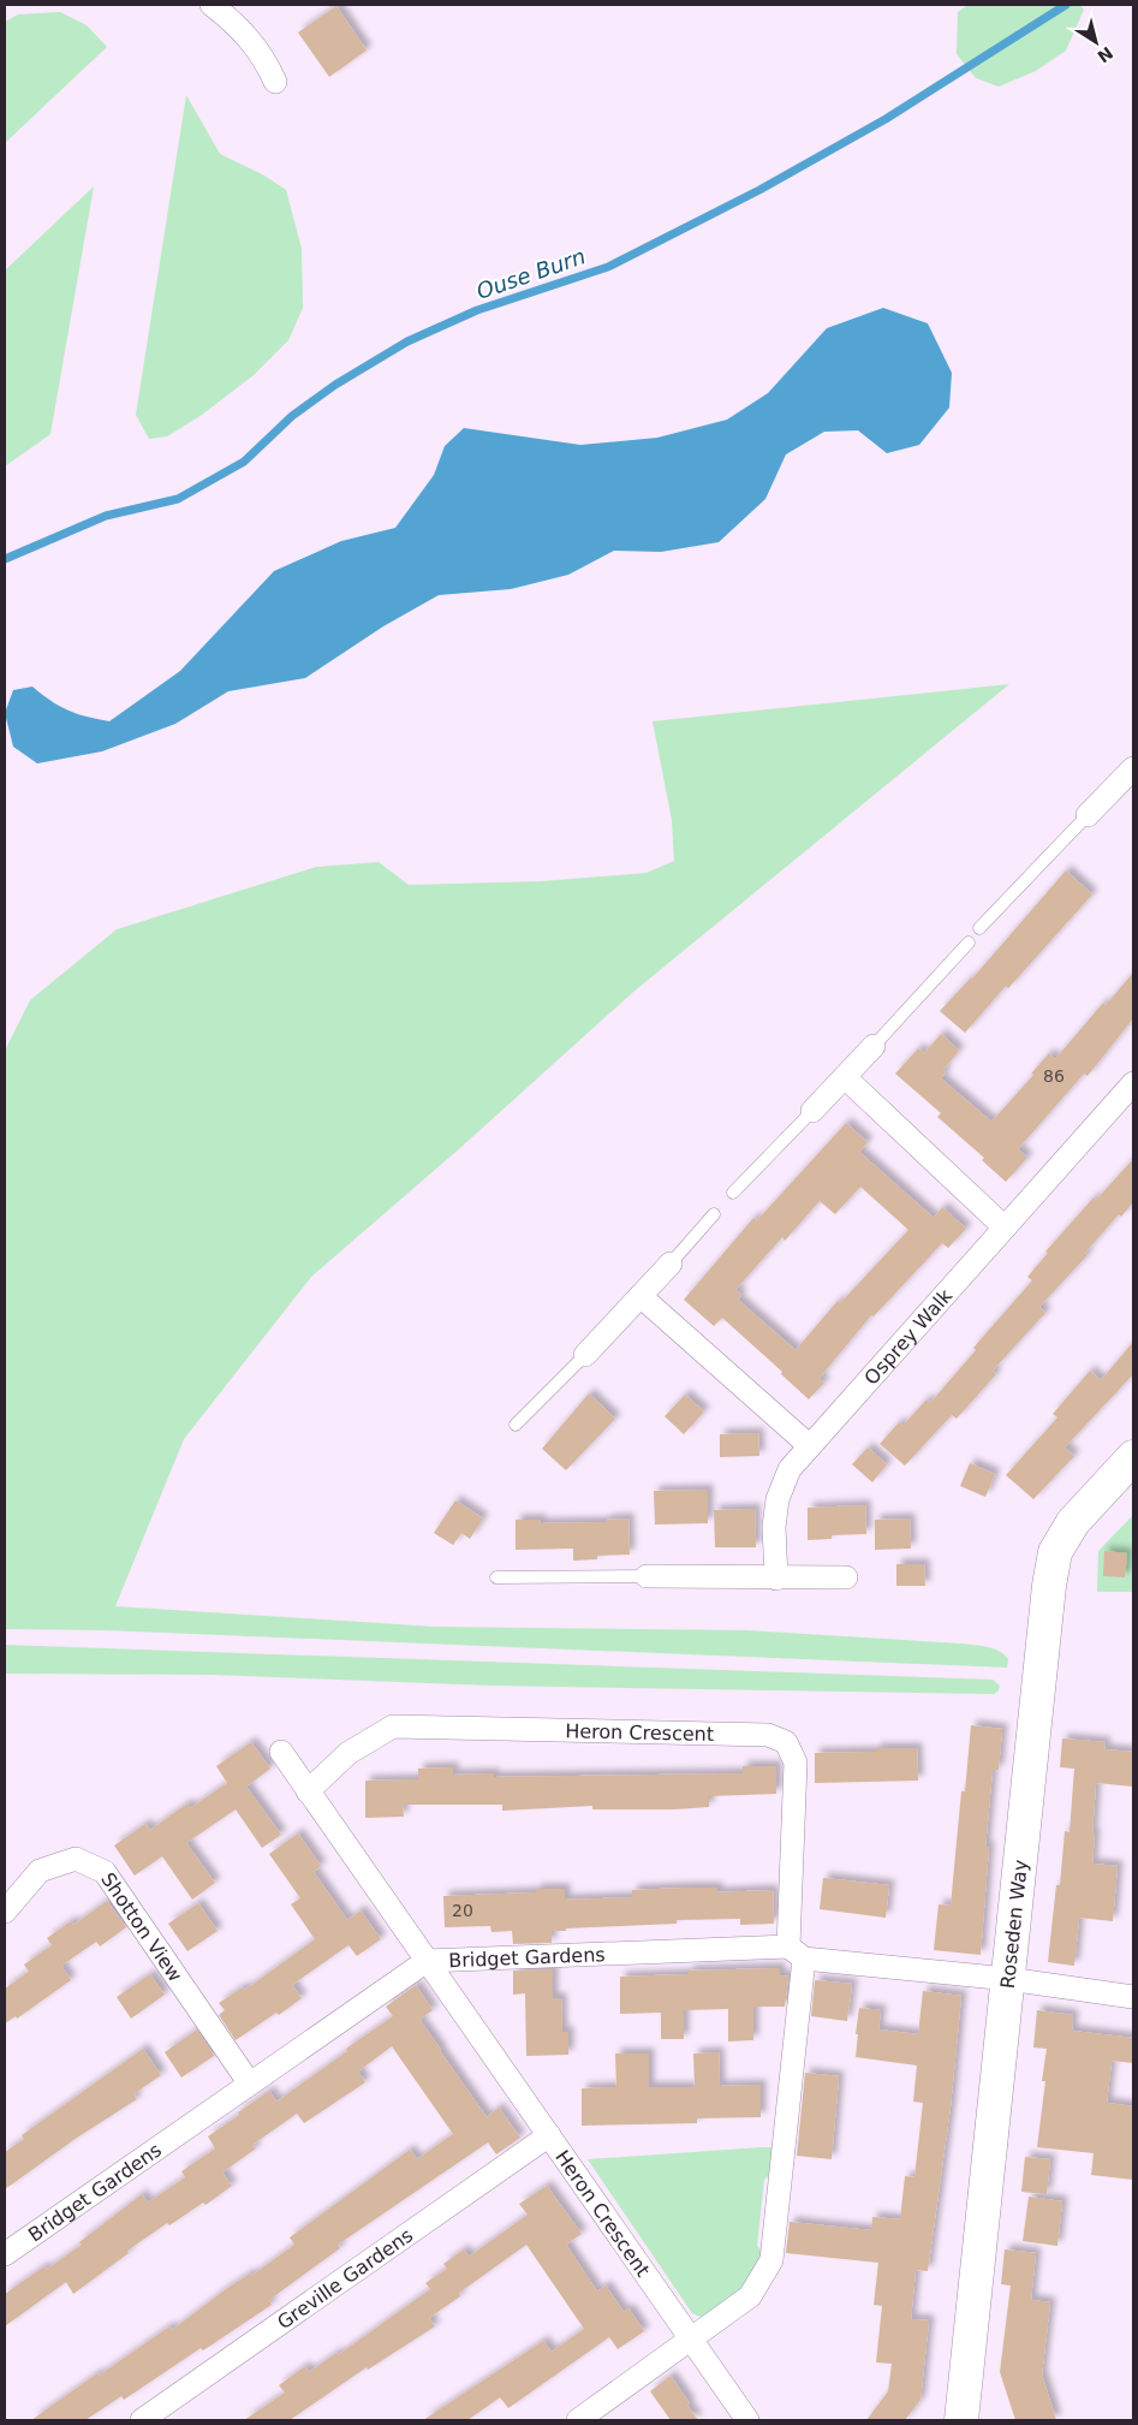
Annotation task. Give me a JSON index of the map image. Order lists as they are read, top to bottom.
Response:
{
  "streets": {
    "street": [
      "Osprey Walk",
      "Heron Crescent",
      "Roseden Way",
      "Shotton View",
      "Bridget Gardens",
      "Greville Gardens"
    ]
  },
  "crossings": [
    ["Heron Crescent", "Bridget Gardens"],
    ["Heron Crescent", "Greville Gardens"],
    ["Roseden Way", "Bridget Gardens"],
    ["Shotton View", "Bridget Gardens"]
  ],
  "water": ["Ouse Burn"],
  "house_numbers": ["86", "20"],
  "north": "bottom right"
}
